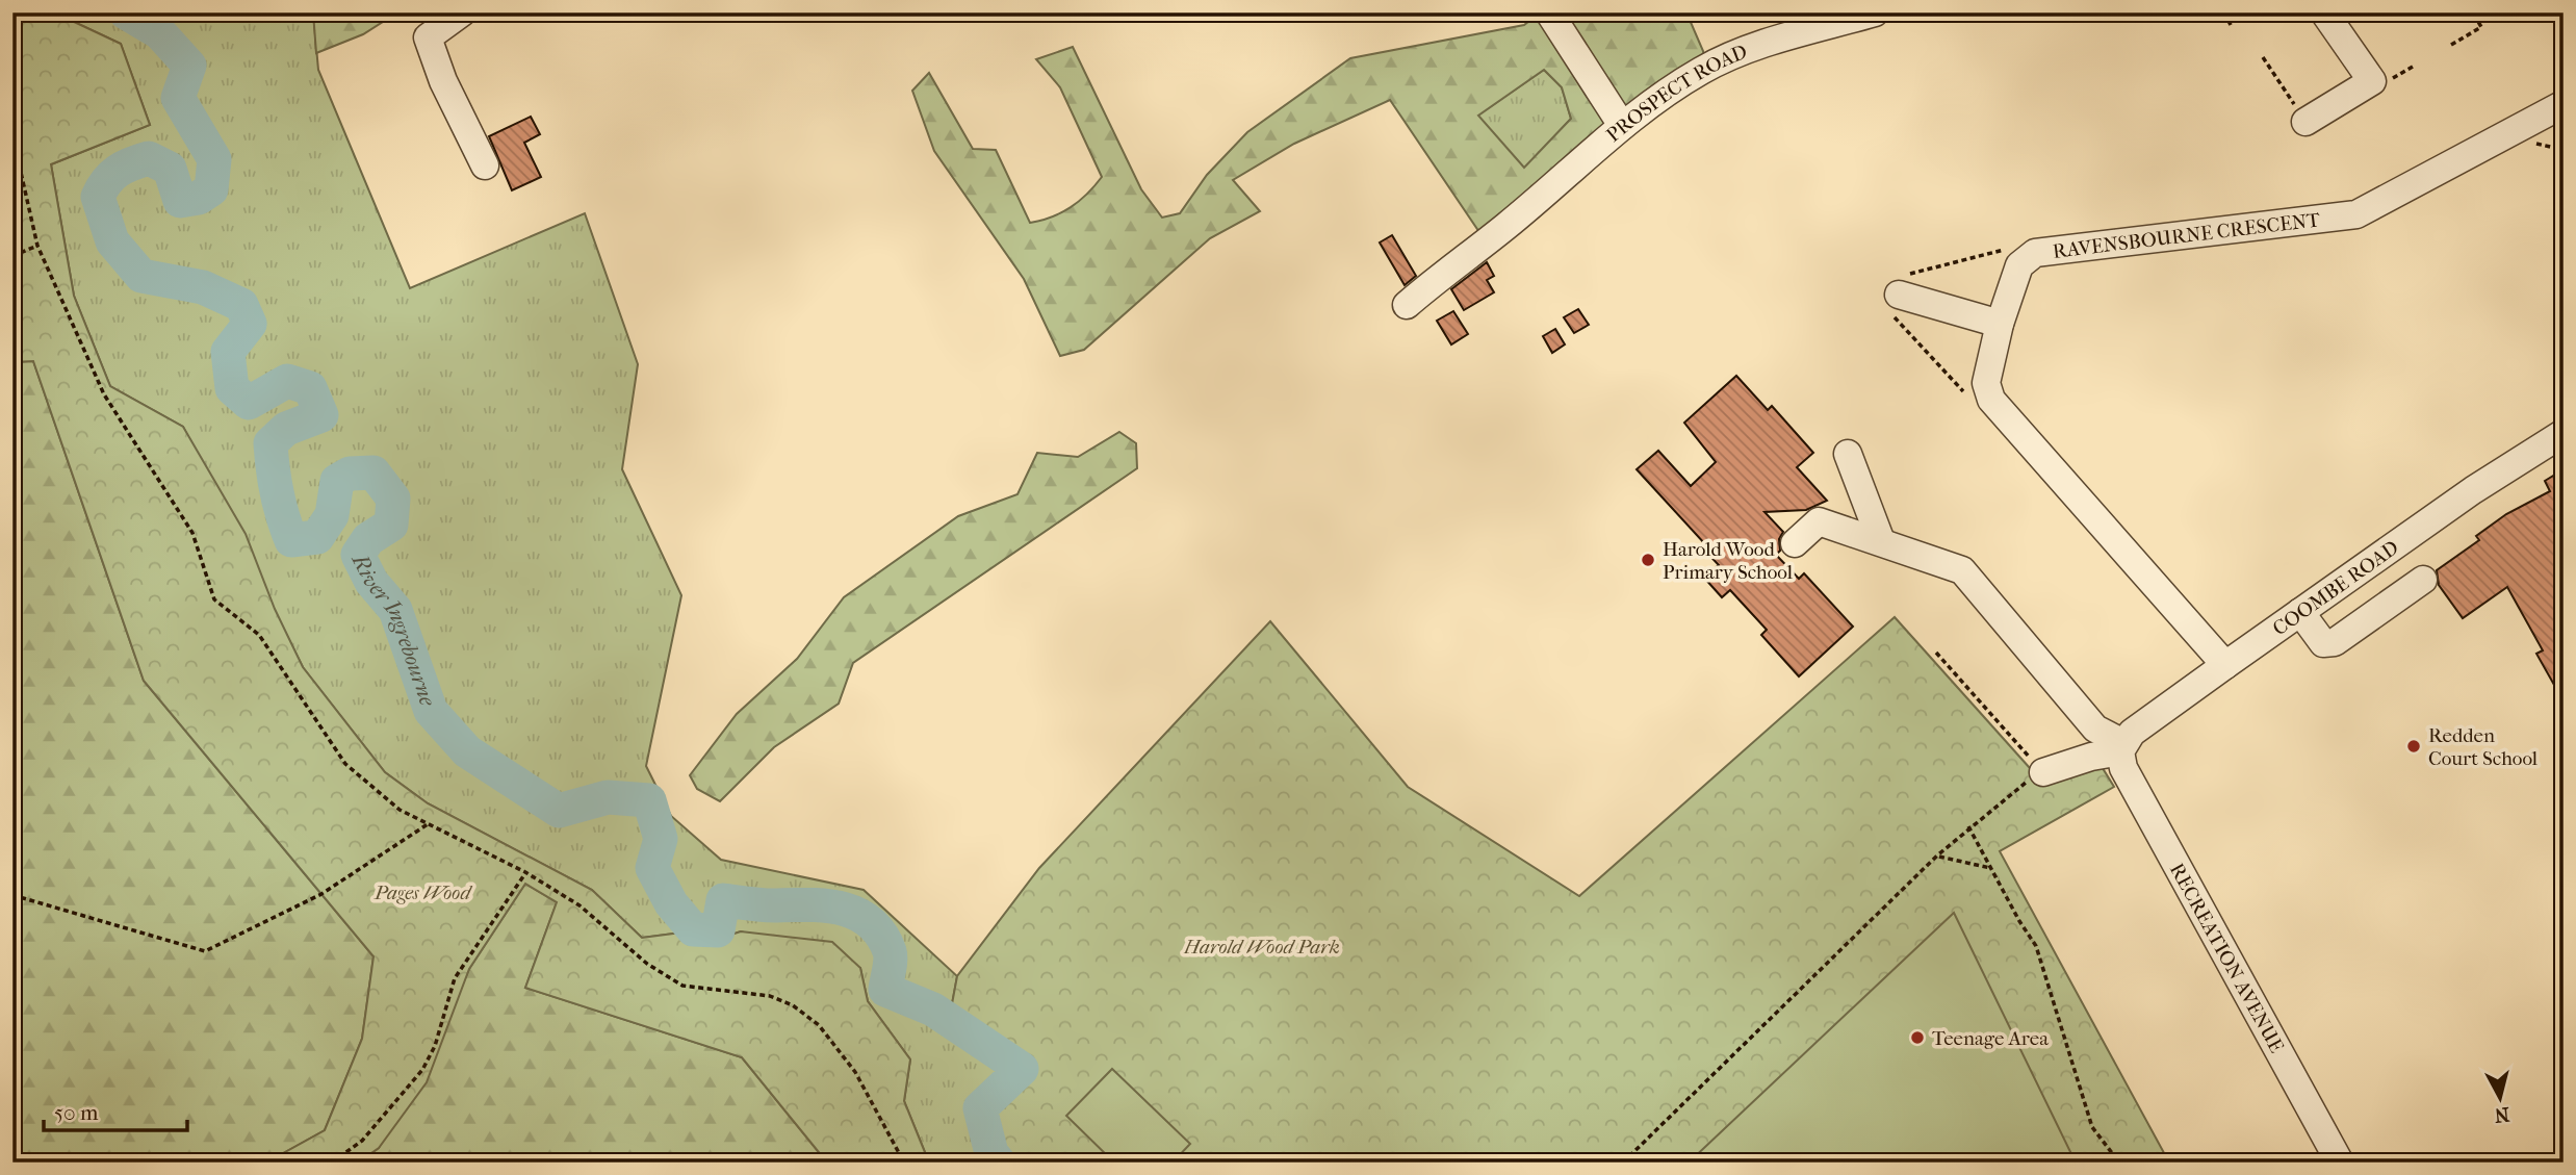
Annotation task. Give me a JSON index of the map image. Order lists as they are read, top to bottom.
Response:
{
  "streets": {
    "street": [
      "PROSPECT ROAD",
      "RAVENSBOURNE CRESCENT",
      "COOMBE ROAD",
      "RECREATION AVENUE"
    ]
  },
  "crossings": [
    ["RAVENSBOURNE CRESCENT", "COOMBE ROAD"],
    ["COOMBE ROAD", "RECREATION AVENUE"]
  ],
  "water": ["River Ingrebourne"],
  "parks": ["Pages Wood", "Harold Wood Park"],
  "places": ["Harold Wood Primary School", "Redden Court School", "Teenage Area"],
  "scale_bar": "50 m",
  "north": "bottom"
}
